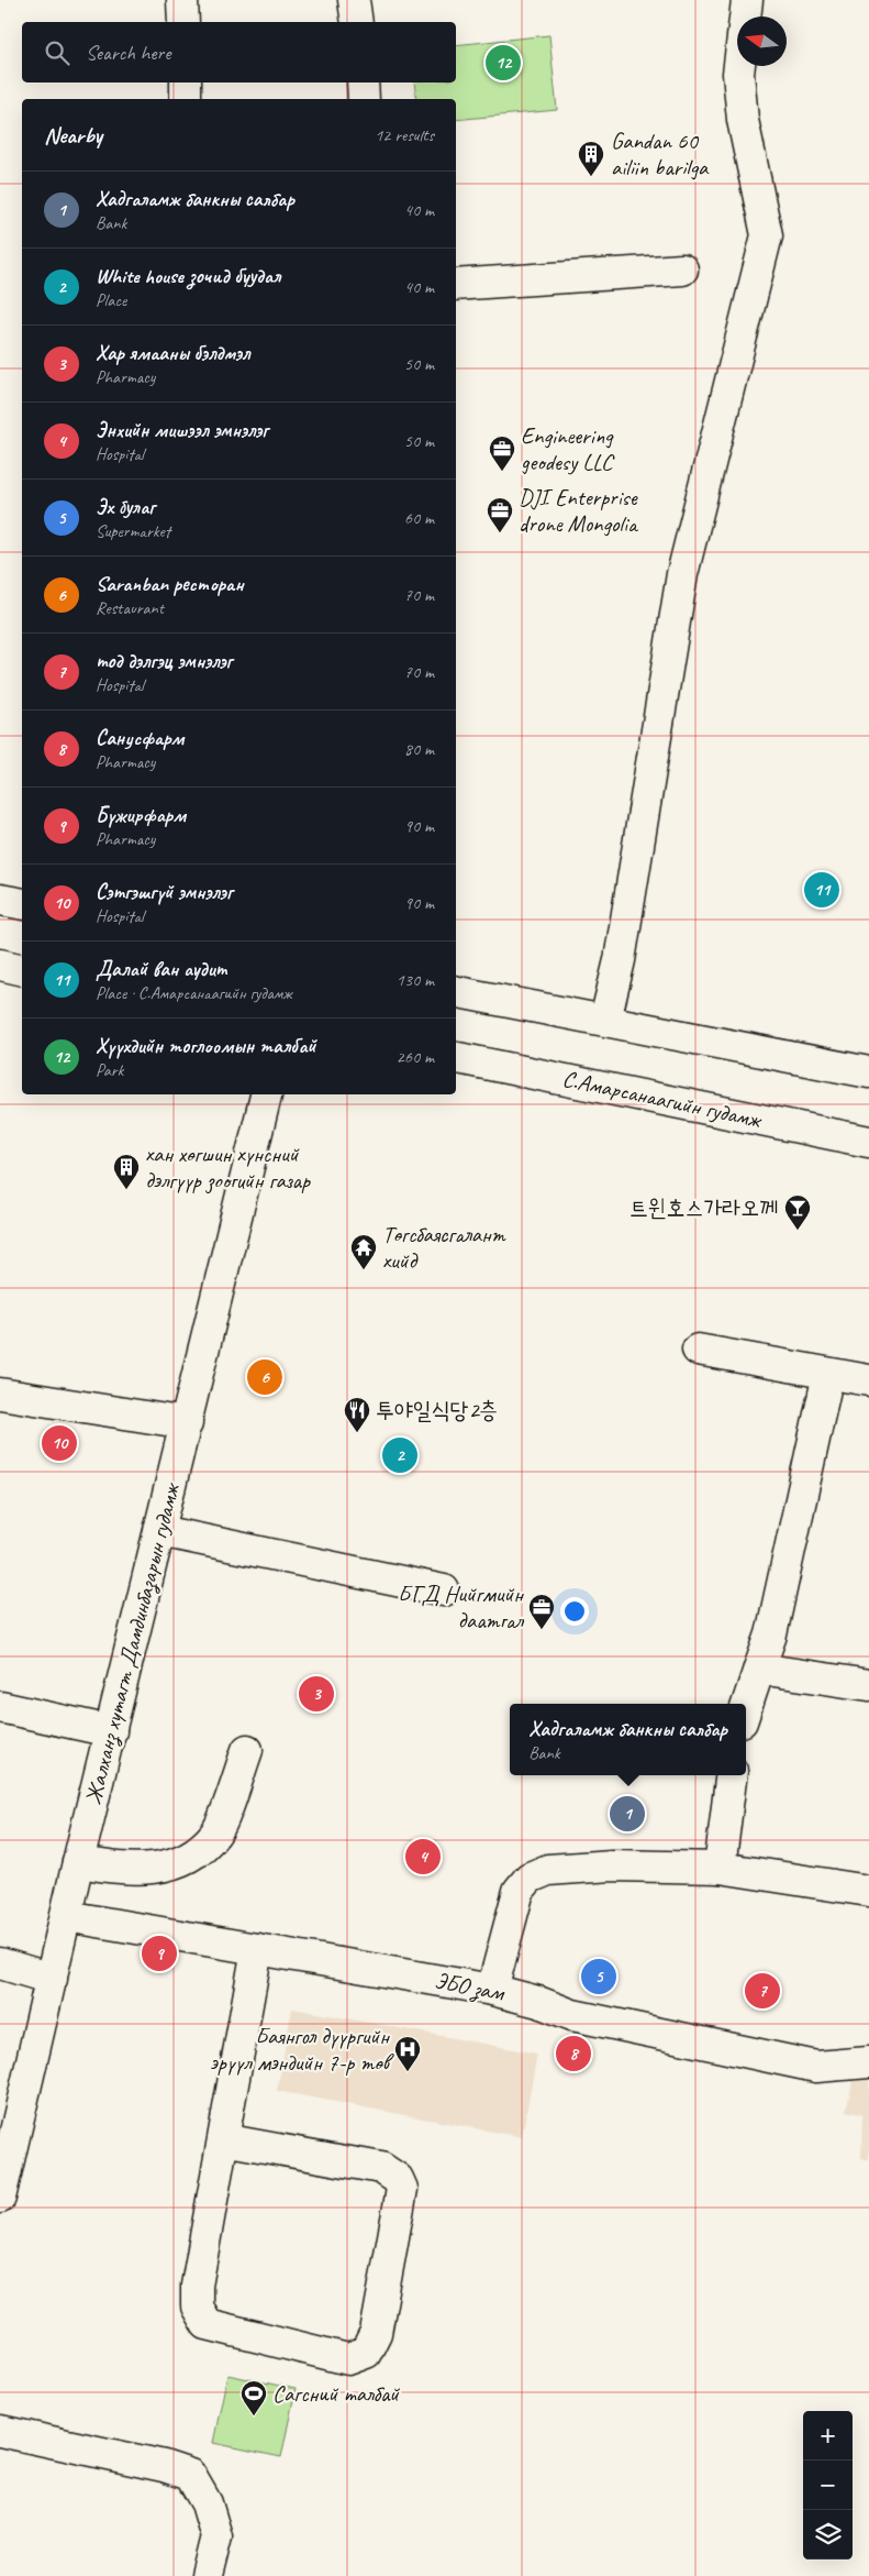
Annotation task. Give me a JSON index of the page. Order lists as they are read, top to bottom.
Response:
{
  "streets": {
    "main road": ["С.Амарсанаагийн гудамж", "Жалханз хутагт Дамдинбазарын гудамж", "ЭБО зам"]
  },
  "crossings": [
    ["Жалханз хутагт Дамдинбазарын гудамж", "ЭБО зам"]
  ],
  "places": {
    "building": ["Gandan 60 ailiin barilga", "хан хөгшин хүнсний дэлгүүр зоогийн газар"],
    "office": ["Engineering geodesy LLC", "DJI Enterprise drone Mongolia", "БГД Нийгмийн даатгал"],
    "bar": ["트윈호스가라오께"],
    "temple": ["Төгсбаясгалант хийд"],
    "restaurant": ["투야일식당2층"],
    "hospital": ["Баянгол дүүргийн эрүүл мэндийн 7-р төв"],
    "sports": ["Сагсний талбай"]
  },
  "north": "left",
  "page": {
    "search": "Search here",
    "pins": [
      "12",
      "11",
      "6",
      "10",
      "2",
      "3",
      "1",
      "4",
      "9",
      "5",
      "7",
      "8"
    ],
    "heading": ["Nearby", "12 results"],
    "list": [
      {
        "mark": "1",
        "name": "Хадгаламж банкны салбар",
        "note": "Bank",
        "value": "40 m"
      },
      {
        "mark": "2",
        "name": "White house зочид буудал",
        "note": "Place",
        "value": "40 m"
      },
      {
        "mark": "3",
        "name": "Хар ямааны бэлдмэл",
        "note": "Pharmacy",
        "value": "50 m"
      },
      {
        "mark": "4",
        "name": "Энхийн мишээл эмнэлэг",
        "note": "Hospital",
        "value": "50 m"
      },
      {
        "mark": "5",
        "name": "Эх булаг",
        "note": "Supermarket",
        "value": "60 m"
      },
      {
        "mark": "6",
        "name": "Saranban ресторан",
        "note": "Restaurant",
        "value": "70 m"
      },
      {
        "mark": "7",
        "name": "тод дэлгэц эмнэлэг",
        "note": "Hospital",
        "value": "70 m"
      },
      {
        "mark": "8",
        "name": "Санусфарм",
        "note": "Pharmacy",
        "value": "80 m"
      },
      {
        "mark": "9",
        "name": "Бүжирфарм",
        "note": "Pharmacy",
        "value": "90 m"
      },
      {
        "mark": "10",
        "name": "Сэтгэшгүй эмнэлэг",
        "note": "Hospital",
        "value": "90 m"
      },
      {
        "mark": "11",
        "name": "Далай ван аудит",
        "note": "Place · С.Амарсанаагийн гудамж",
        "value": "130 m"
      },
      {
        "mark": "12",
        "name": "Хүүхдийн тоглоомын талбай",
        "note": "Park",
        "value": "260 m"
      }
    ],
    "popup": ["Хадгаламж банкны салбар", "Bank"],
    "map_buttons": ["+", "−"]
  }
}
